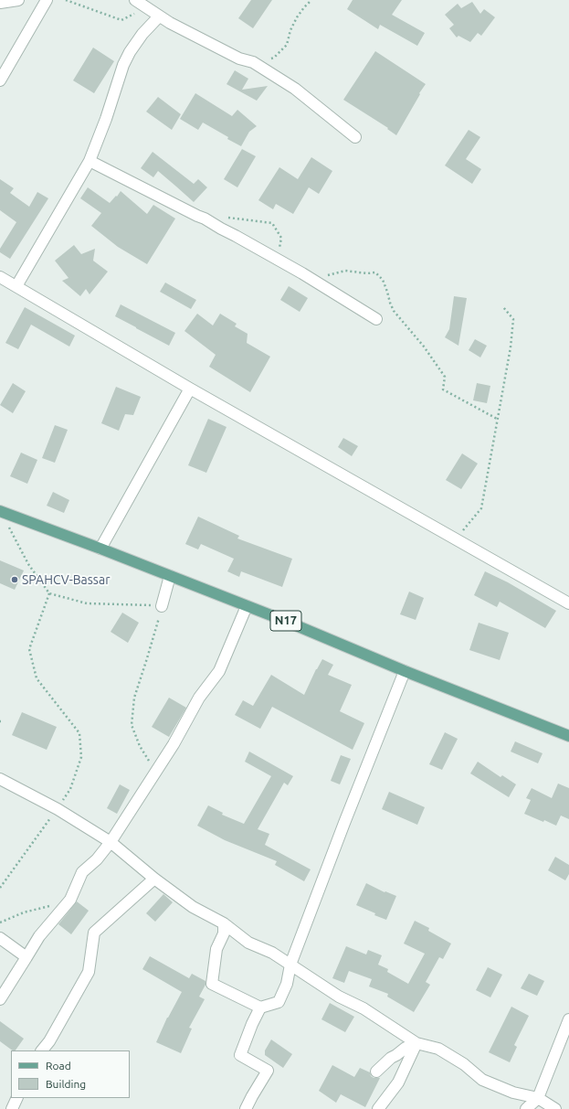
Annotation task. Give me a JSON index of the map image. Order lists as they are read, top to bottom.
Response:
{
  "streets": {
    "main road": ["N17"]
  },
  "places": ["SPAHCV-Bassar"],
  "legend": ["Road", "Building"]
}
